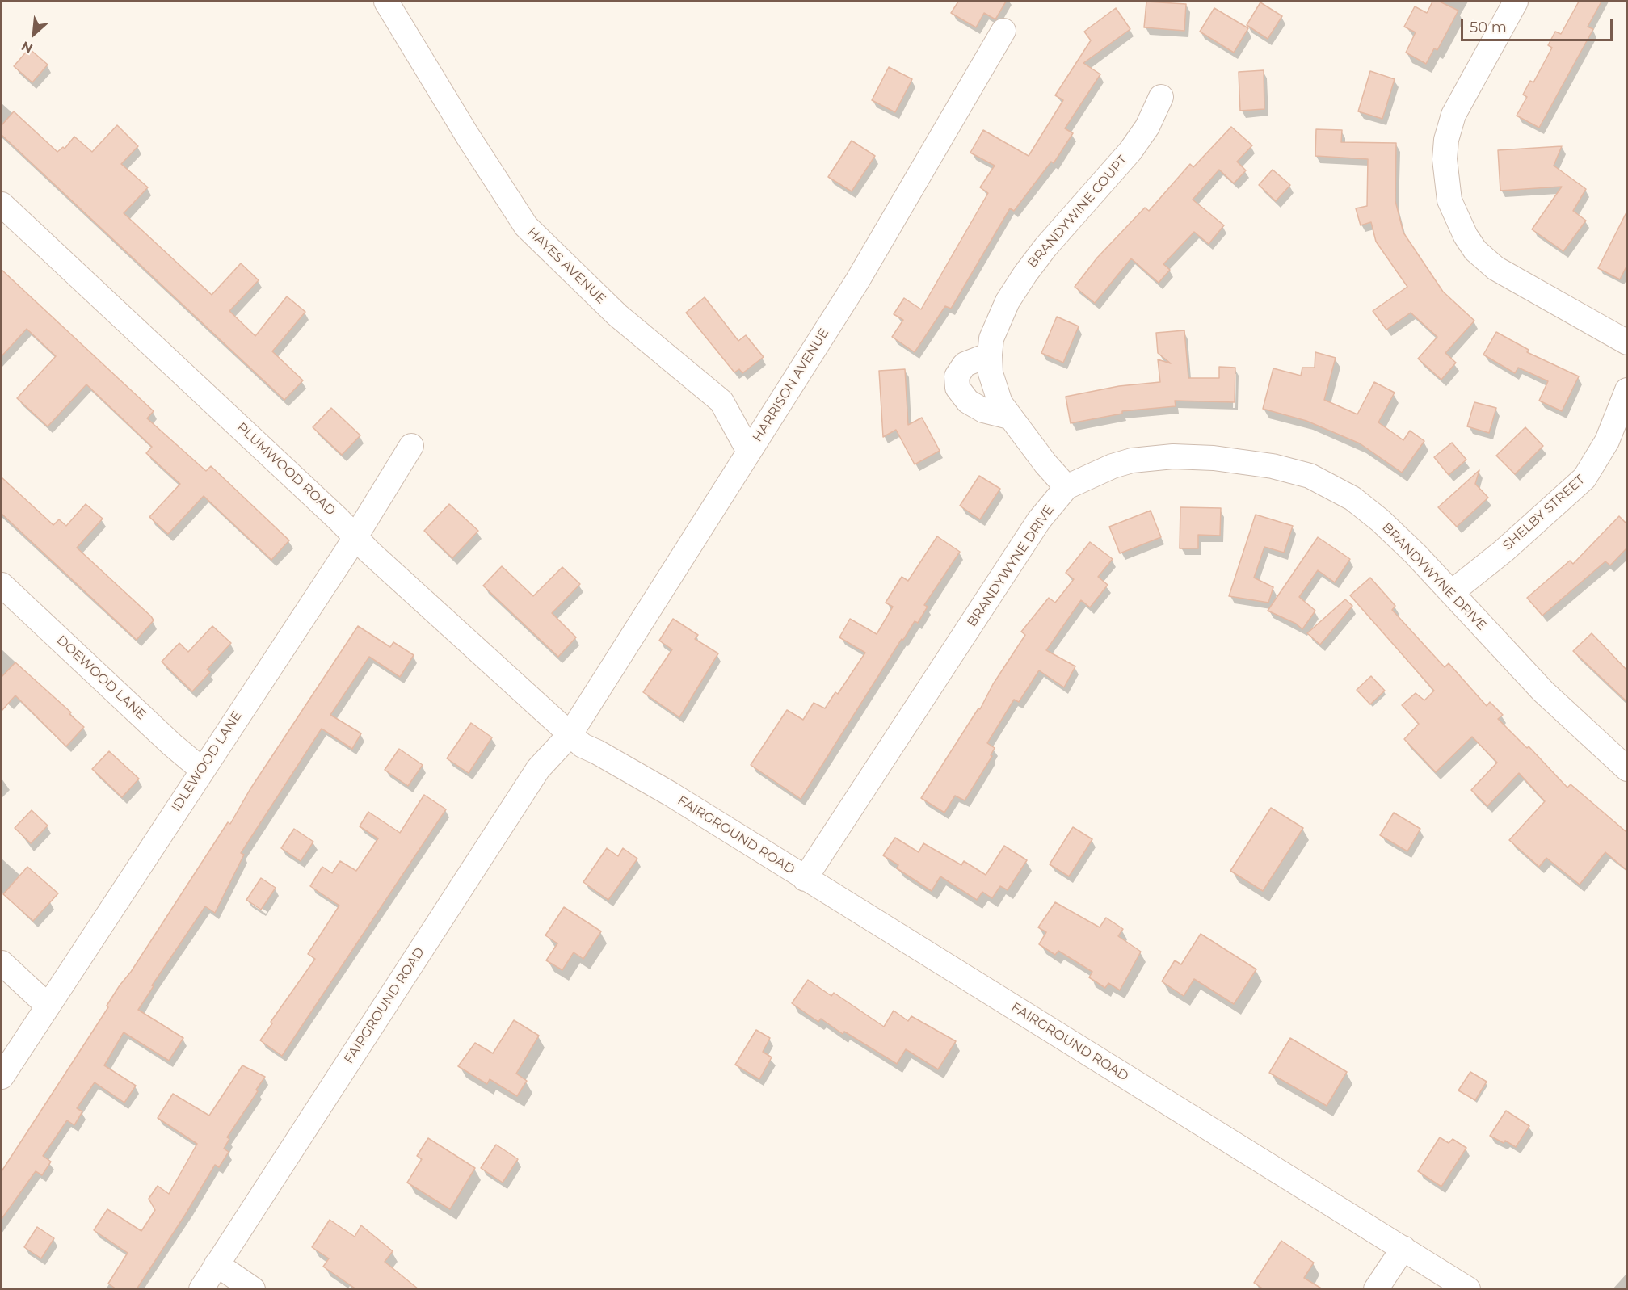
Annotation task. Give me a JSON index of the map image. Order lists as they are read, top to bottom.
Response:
{
  "streets": {
    "street": [
      "BRANDYWINE COURT",
      "HAYES AVENUE",
      "HARRISON AVENUE",
      "PLUMWOOD ROAD",
      "SHELBY STREET",
      "BRANDYWYNE DRIVE",
      "DOEWOOD LANE",
      "IDLEWOOD LANE",
      "FAIRGROUND ROAD"
    ]
  },
  "crossings": [
    ["BRANDYWINE COURT", "BRANDYWYNE DRIVE"],
    ["HAYES AVENUE", "HARRISON AVENUE"],
    ["HARRISON AVENUE", "PLUMWOOD ROAD"],
    ["HARRISON AVENUE", "FAIRGROUND ROAD"],
    ["PLUMWOOD ROAD", "IDLEWOOD LANE"],
    ["PLUMWOOD ROAD", "FAIRGROUND ROAD"],
    ["SHELBY STREET", "BRANDYWYNE DRIVE"],
    ["BRANDYWYNE DRIVE", "FAIRGROUND ROAD"],
    ["DOEWOOD LANE", "IDLEWOOD LANE"]
  ],
  "scale_bar": "50 m",
  "north": "bottom left"
}
